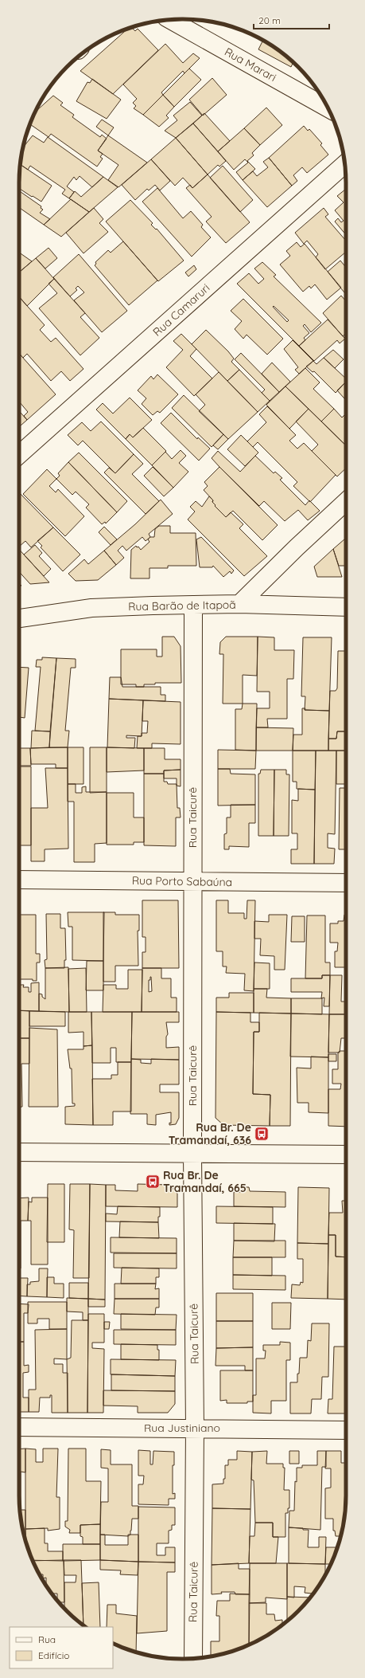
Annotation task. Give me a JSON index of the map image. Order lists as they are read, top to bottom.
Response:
{
  "streets": {
    "street": [
      "Rua Marari",
      "Rua Camaruri",
      "Rua Barão de Itapoã",
      "Rua Taicurê",
      "Rua Porto Sabaúna",
      "Rua Justiniano"
    ]
  },
  "crossings": [
    ["Rua Barão de Itapoã", "Rua Taicurê"],
    ["Rua Taicurê", "Rua Porto Sabaúna"],
    ["Rua Taicurê", "Rua Justiniano"]
  ],
  "places": {
    "bus stop": ["Rua Br. De Tramandaí, 636", "Rua Br. De Tramandaí, 665"]
  },
  "legend": ["Rua", "Edifício"],
  "scale_bar": "20 m"
}
